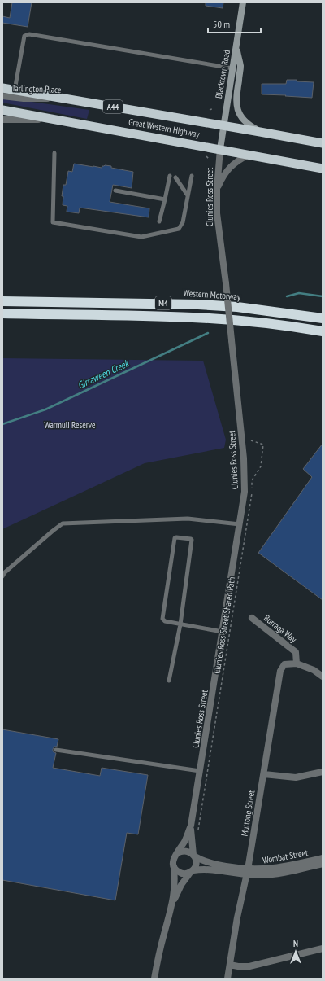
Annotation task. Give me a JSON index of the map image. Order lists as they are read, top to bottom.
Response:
{
  "streets": {
    "highway": [
      "A44",
      "Great Western Highway",
      "Western Motorway",
      "M4"
    ],
    "main road": ["Blacktown Road"],
    "street": [
      "Tarlington Place",
      "Clunies Ross Street",
      "Burraga Way",
      "Muttong Street",
      "Wombat Street"
    ],
    "path": ["Clunies Ross Street Shared Path"]
  },
  "crossings": [
    ["Blacktown Road", "Great Western Highway"],
    ["Blacktown Road", "Clunies Ross Street"],
    ["Tarlington Place", "Great Western Highway"],
    ["Great Western Highway", "Clunies Ross Street"],
    ["Clunies Ross Street", "Wombat Street"],
    ["Burraga Way", "Muttong Street"],
    ["Muttong Street", "Wombat Street"]
  ],
  "water": ["Girraween Creek"],
  "parks": ["Warmuli Reserve"],
  "scale_bar": "50 m",
  "north": "top"
}
